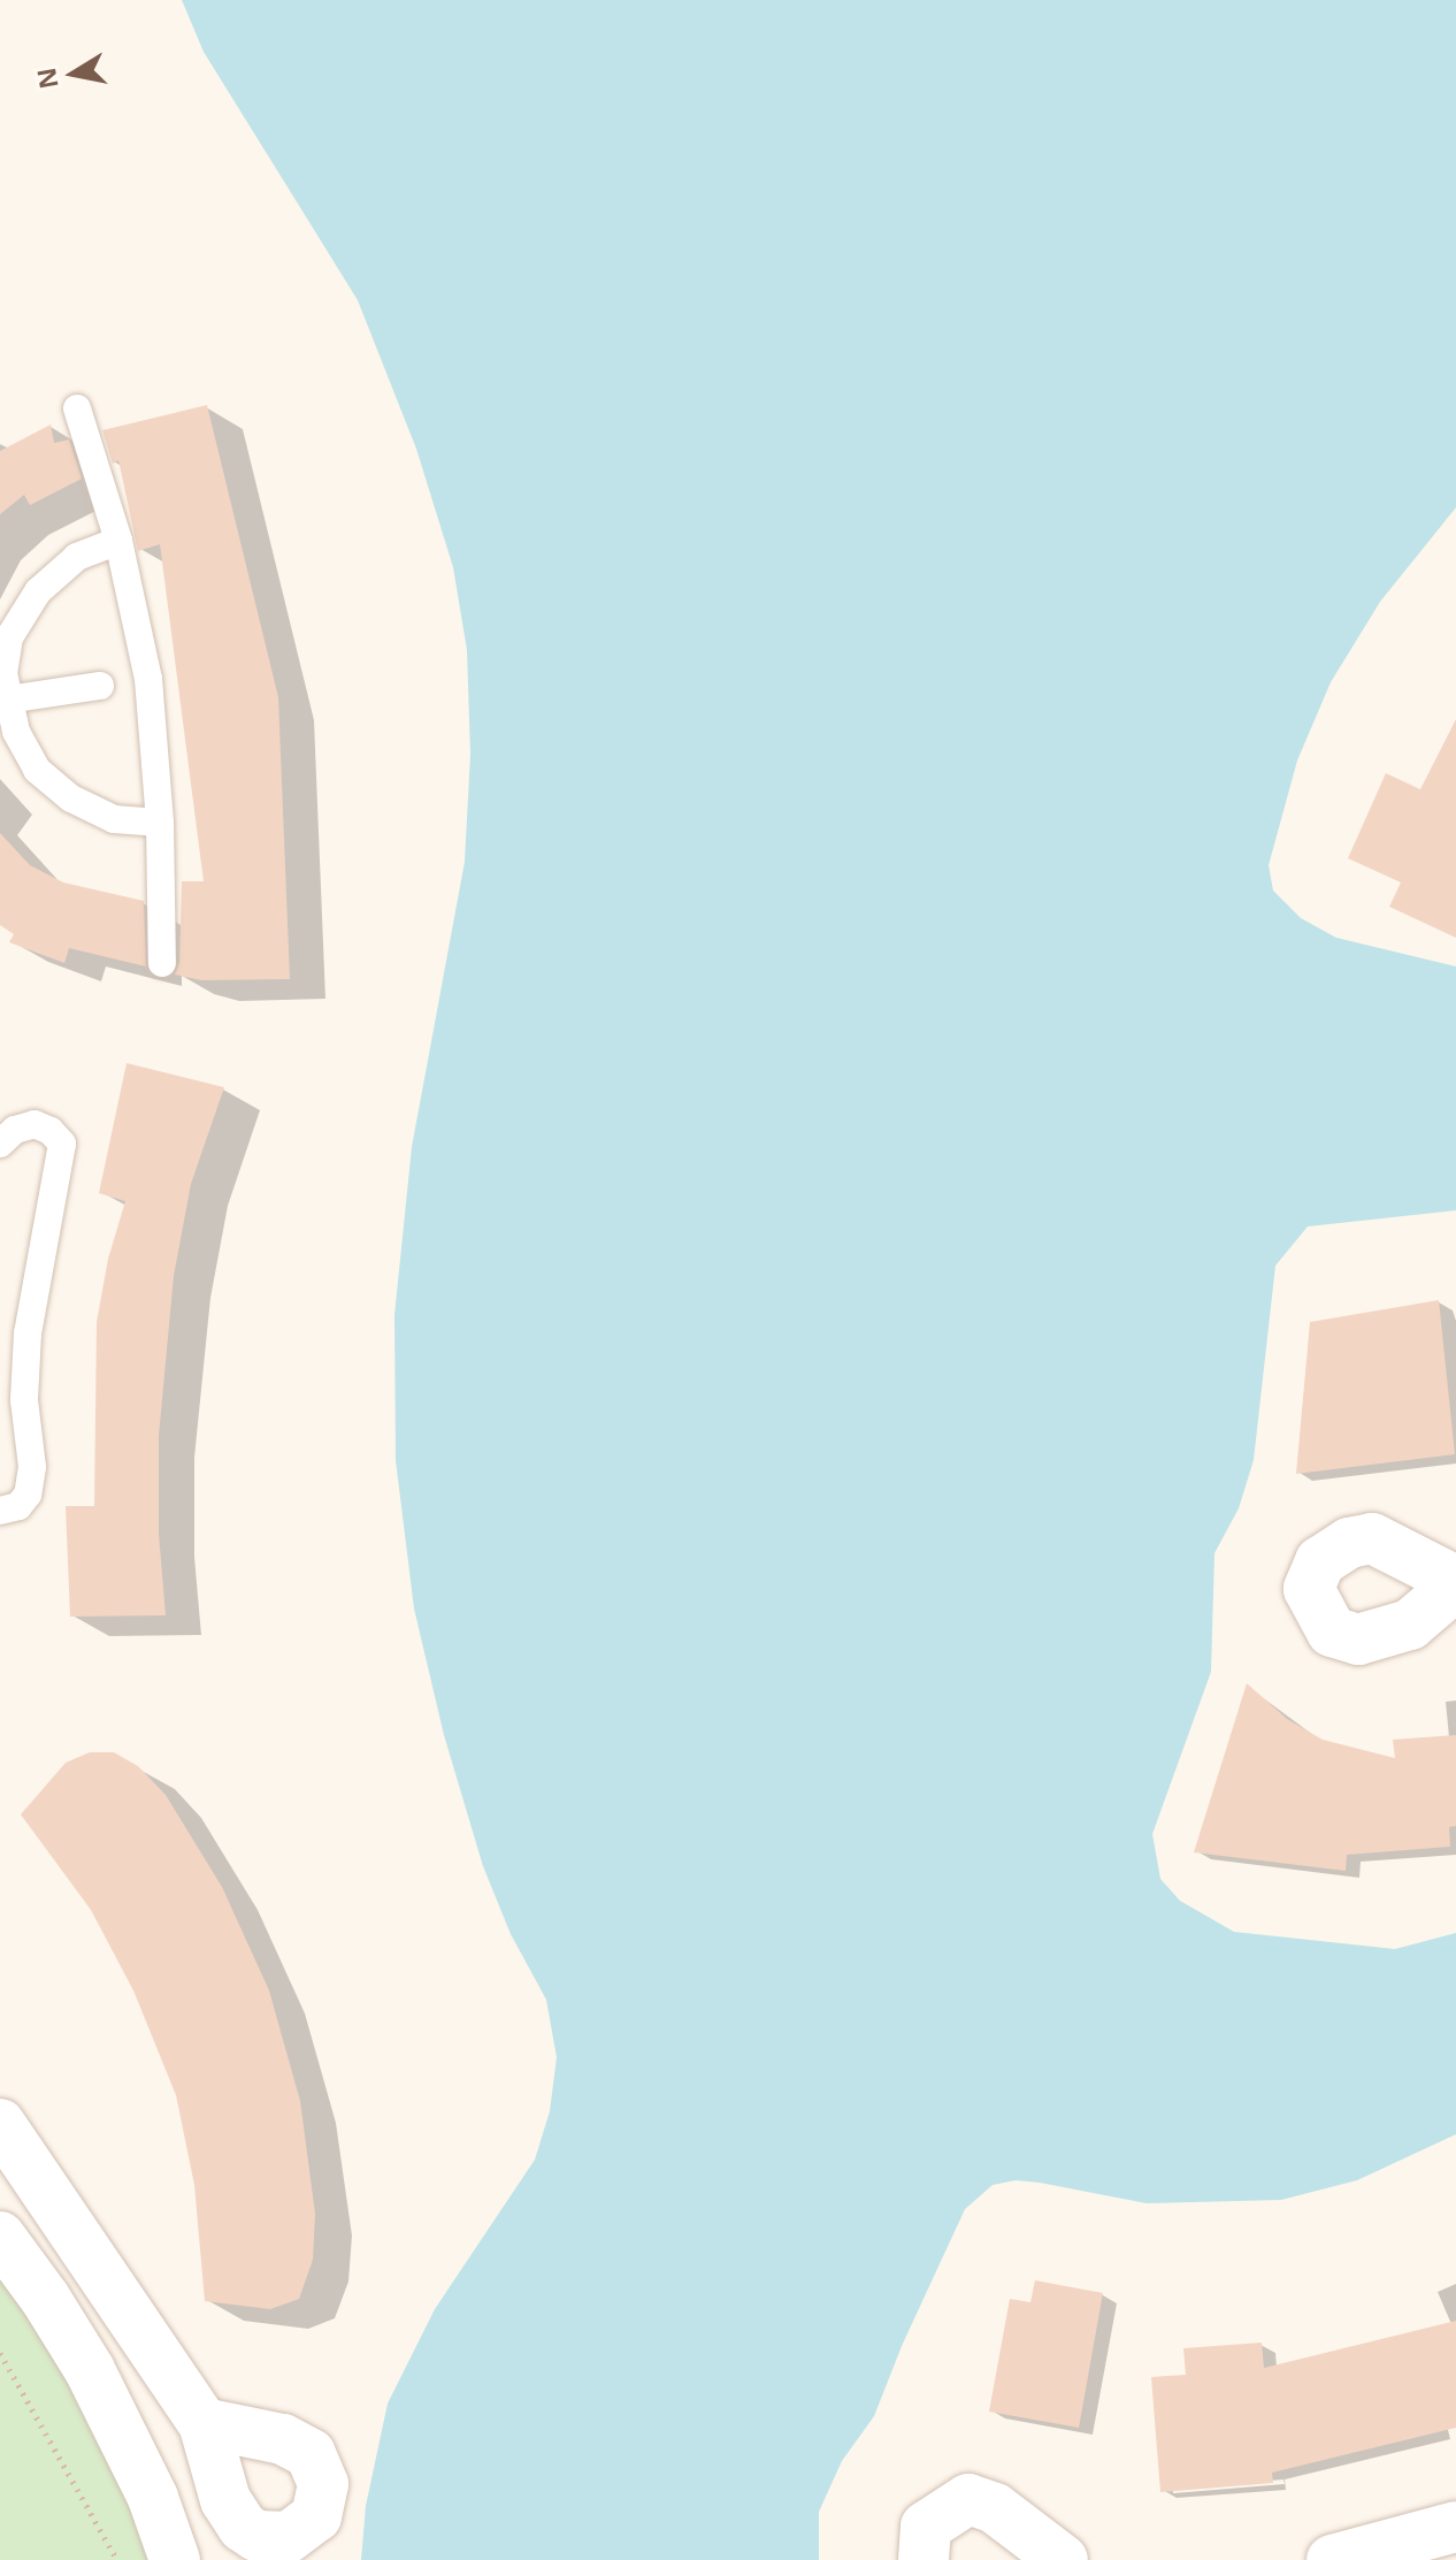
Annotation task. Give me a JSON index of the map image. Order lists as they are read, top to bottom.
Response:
{
  "north": "left"
}
